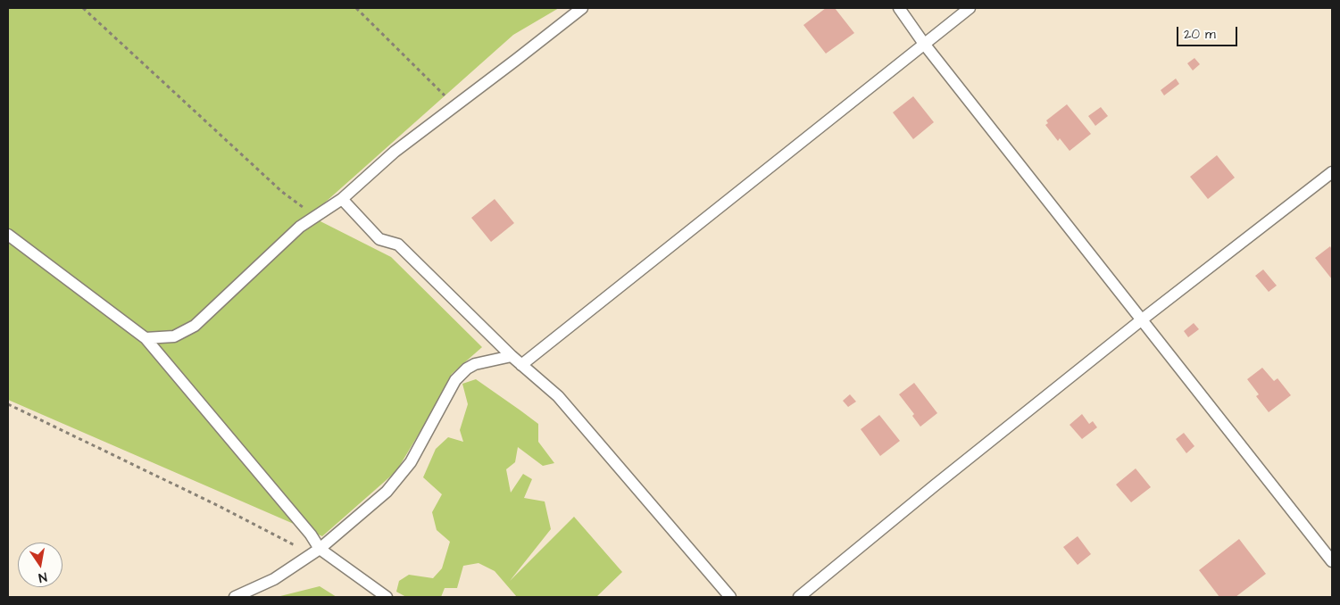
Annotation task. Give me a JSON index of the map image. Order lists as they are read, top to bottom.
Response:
{
  "scale_bar": "20 m",
  "north": "bottom"
}
